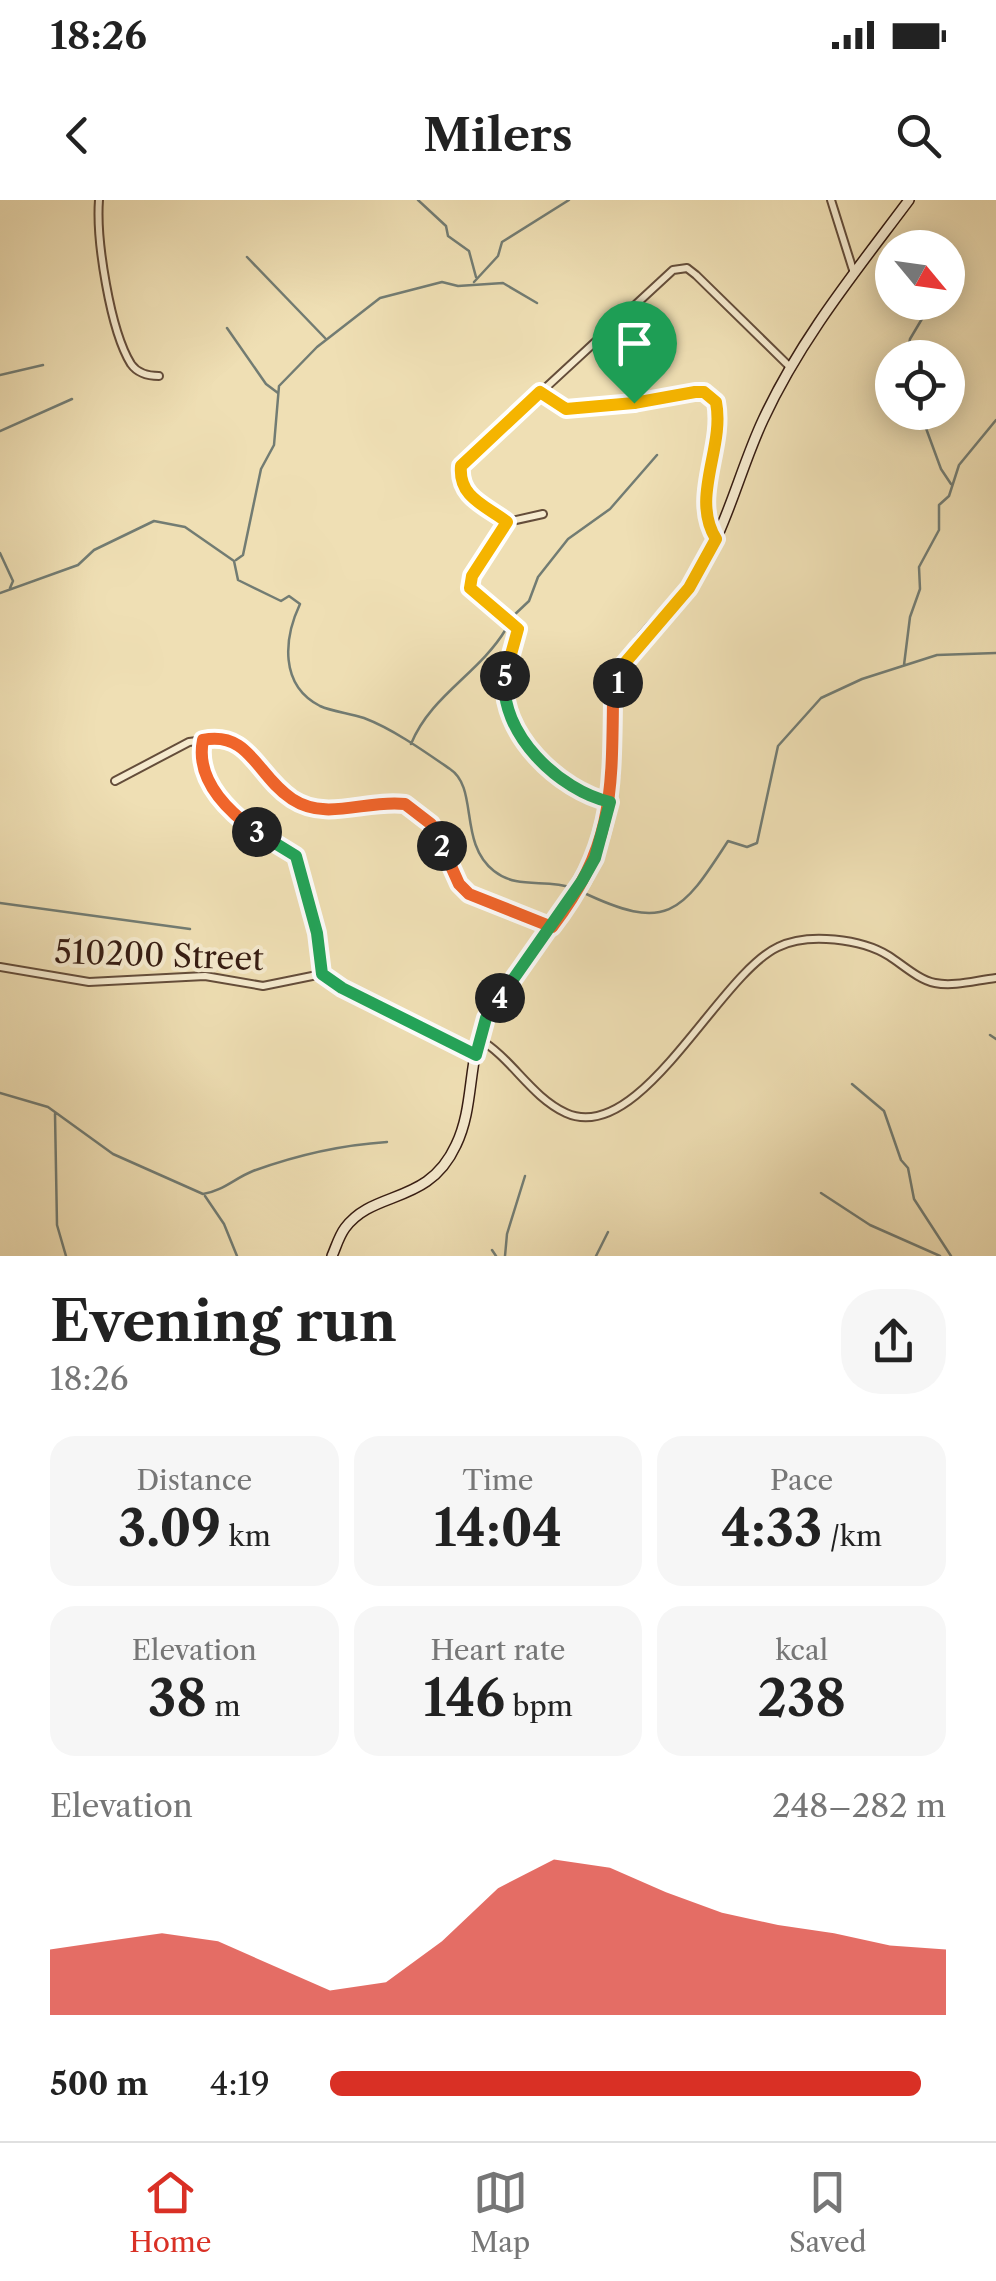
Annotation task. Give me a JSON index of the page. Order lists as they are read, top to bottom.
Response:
{
  "streets": {
    "street": ["510200 Street"]
  },
  "north": "bottom right",
  "page": {
    "status": "18:26",
    "header": "Milers",
    "pins": [
      "5",
      "1",
      "3",
      "2",
      "4"
    ],
    "heading": ["Evening run", "18:26"],
    "stats": [
      ["Distance", "3.09 km"],
      ["Time", "14:04"],
      ["Pace", "4:33 /km"],
      ["Elevation", "38 m"],
      ["Heart rate", "146 bpm"],
      ["kcal", "238"]
    ],
    "chart": ["Elevation", "248–282 m"],
    "list": [
      {
        "name": "500 m",
        "note": "4:19"
      }
    ],
    "tabs": ["Home", "Map", "Saved"]
  }
}
